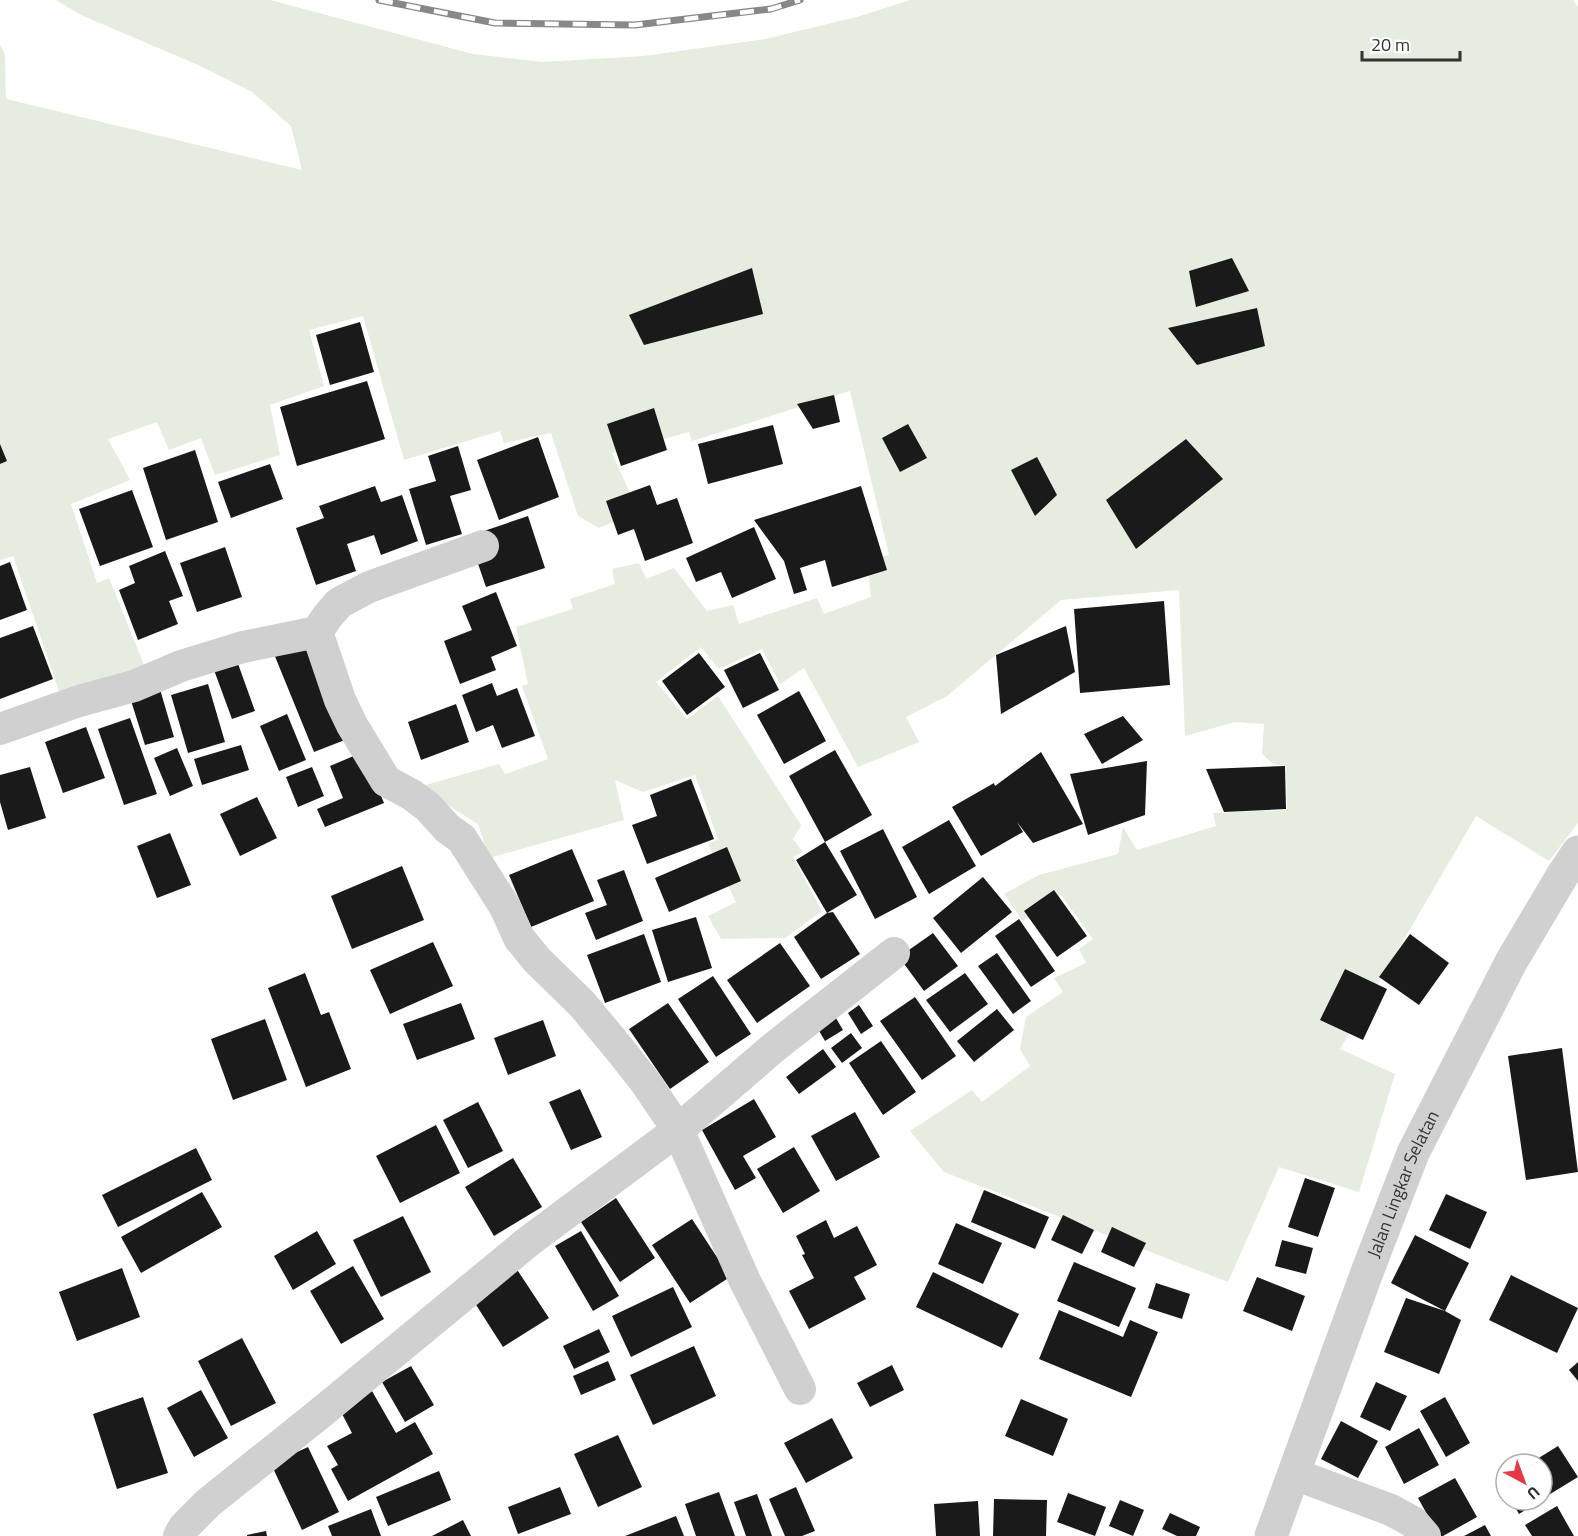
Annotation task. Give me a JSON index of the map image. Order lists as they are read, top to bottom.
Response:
{
  "streets": {
    "street": ["Jalan Lingkar Selatan"]
  },
  "scale_bar": "20 m",
  "north": "bottom right"
}
